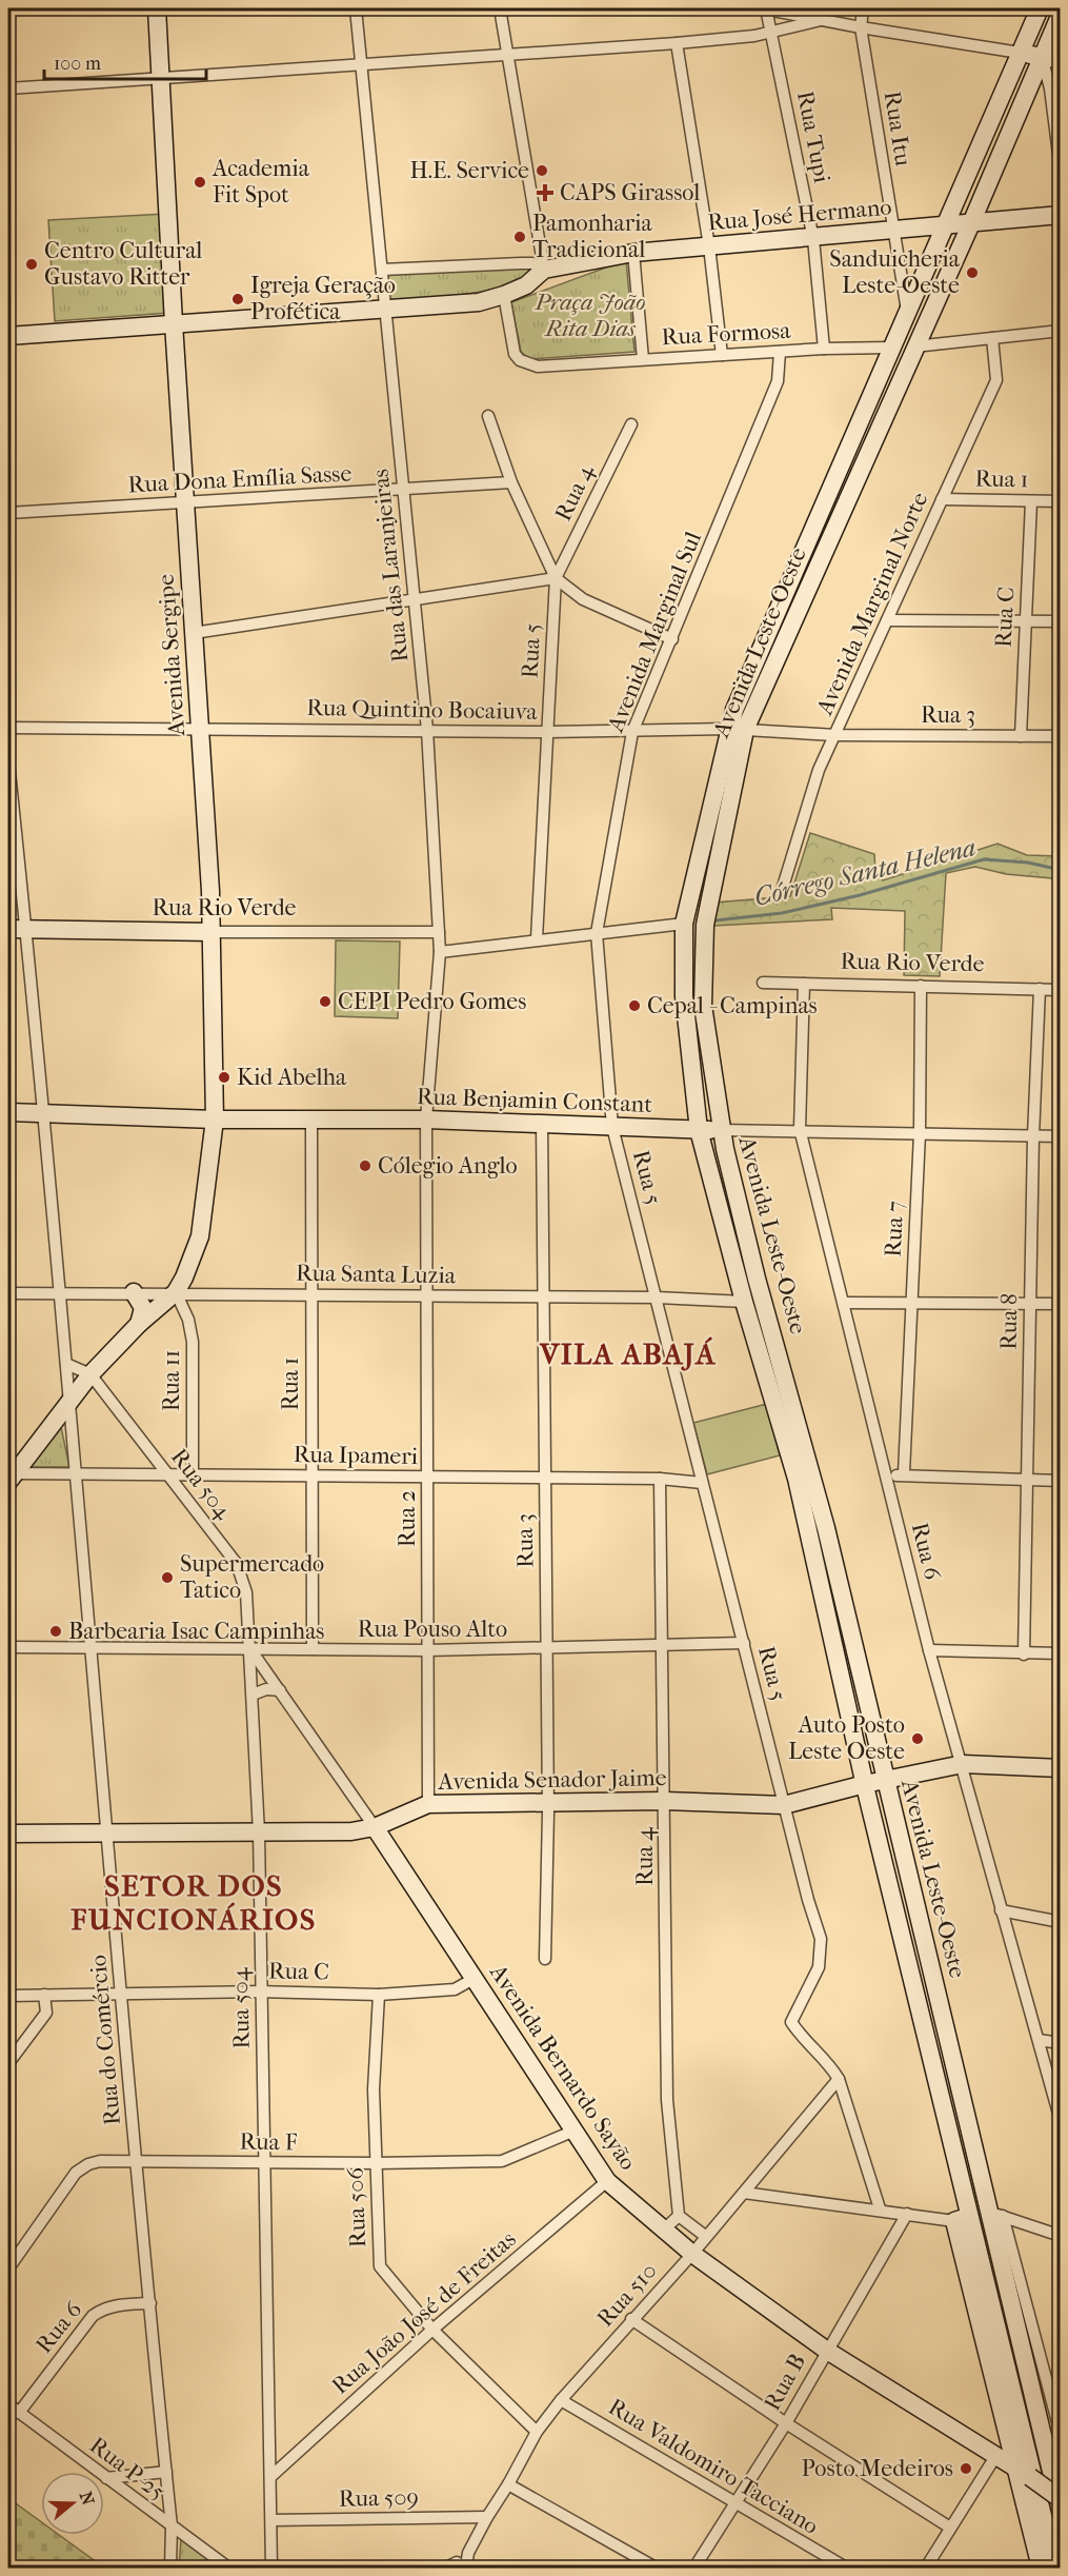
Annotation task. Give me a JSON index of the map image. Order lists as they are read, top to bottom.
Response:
{
  "streets": {
    "main road": [
      "Rua José Hermano",
      "Avenida Leste-Oeste",
      "Avenida Sergipe",
      "Rua Rio Verde",
      "Rua Benjamin Constant",
      "Avenida Senador Jaime",
      "Avenida Bernardo Sayão"
    ],
    "street": [
      "Rua Itu",
      "Rua Tupi",
      "Rua Formosa",
      "Rua Dona Emília Sasse",
      "Rua 1",
      "Rua 4",
      "Rua das Laranjeiras",
      "Avenida Marginal Norte",
      "Rua C",
      "Avenida Marginal Sul",
      "Rua 5",
      "Rua Quintino Bocaiuva",
      "Rua 3",
      "Rua 7",
      "Rua Santa Luzia",
      "Rua 8",
      "Rua 11",
      "Rua Ipameri",
      "Rua 504",
      "Rua 2",
      "Rua 6",
      "Rua Pouso Alto",
      "Rua do Comércio",
      "Rua F",
      "Rua 506",
      "Rua 510",
      "Rua João José de Freitas",
      "Rua B",
      "Rua Valdomiro Tacciano",
      "Rua P-25",
      "Rua 509"
    ]
  },
  "crossings": [
    ["Rua Itu", "Rua José Hermano"],
    ["Rua Itu", "Avenida Leste-Oeste"],
    ["Rua Tupi", "Rua José Hermano"],
    ["Rua Tupi", "Rua Formosa"],
    ["Rua José Hermano", "Rua Formosa"],
    ["Rua José Hermano", "Rua das Laranjeiras"],
    ["Rua José Hermano", "Avenida Leste-Oeste"],
    ["Rua José Hermano", "Avenida Sergipe"],
    ["Rua Formosa", "Avenida Marginal Sul"],
    ["Rua Formosa", "Avenida Leste-Oeste"],
    ["Rua Dona Emília Sasse", "Rua das Laranjeiras"],
    ["Rua Dona Emília Sasse", "Rua 5"],
    ["Rua Dona Emília Sasse", "Avenida Sergipe"],
    ["Rua 1", "Avenida Marginal Norte"],
    ["Rua 1", "Rua C"],
    ["Rua 1", "Rua Benjamin Constant"],
    ["Rua 1", "Rua Santa Luzia"],
    ["Rua 1", "Rua Ipameri"],
    ["Rua 1", "Rua Pouso Alto"],
    ["Rua 4", "Rua 5"],
    ["Rua 4", "Rua Ipameri"],
    ["Rua 4", "Rua Pouso Alto"],
    ["Rua 4", "Avenida Senador Jaime"],
    ["Rua das Laranjeiras", "Rua Quintino Bocaiuva"],
    ["Rua das Laranjeiras", "Rua Rio Verde"],
    ["Rua das Laranjeiras", "Rua Benjamin Constant"],
    ["Rua das Laranjeiras", "Rua 2"],
    ["Avenida Marginal Norte", "Rua Quintino Bocaiuva"],
    ["Avenida Marginal Norte", "Rua 3"],
    ["Rua C", "Rua 3"],
    ["Rua C", "Rua 504"],
    ["Rua C", "Rua do Comércio"],
    ["Rua C", "Avenida Bernardo Sayão"],
    ["Rua C", "Rua 506"],
    ["Avenida Marginal Sul", "Rua 5"],
    ["Avenida Marginal Sul", "Rua Quintino Bocaiuva"],
    ["Avenida Marginal Sul", "Rua Benjamin Constant"],
    ["Avenida Leste-Oeste", "Rua Quintino Bocaiuva"],
    ["Avenida Leste-Oeste", "Rua Benjamin Constant"],
    ["Avenida Leste-Oeste", "Rua Santa Luzia"],
    ["Avenida Leste-Oeste", "Avenida Senador Jaime"],
    ["Avenida Leste-Oeste", "Avenida Bernardo Sayão"],
    ["Rua 5", "Rua Quintino Bocaiuva"],
    ["Rua 5", "Rua Benjamin Constant"],
    ["Rua 5", "Rua Santa Luzia"],
    ["Rua 5", "Rua Ipameri"],
    ["Rua 5", "Rua Pouso Alto"],
    ["Rua 5", "Avenida Senador Jaime"],
    ["Rua 5", "Rua 510"],
    ["Avenida Sergipe", "Rua Quintino Bocaiuva"],
    ["Avenida Sergipe", "Rua Rio Verde"],
    ["Avenida Sergipe", "Rua Benjamin Constant"],
    ["Avenida Sergipe", "Rua Santa Luzia"],
    ["Avenida Sergipe", "Rua 11"],
    ["Rua Quintino Bocaiuva", "Rua 3"],
    ["Rua 3", "Rua Benjamin Constant"],
    ["Rua 3", "Rua Santa Luzia"],
    ["Rua 3", "Rua Ipameri"],
    ["Rua 3", "Rua Pouso Alto"],
    ["Rua 3", "Avenida Senador Jaime"],
    ["Rua Rio Verde", "Rua 7"],
    ["Rua Rio Verde", "Rua 8"],
    ["Rua Rio Verde", "Rua 6"],
    ["Rua Rio Verde", "Rua do Comércio"],
    ["Rua Benjamin Constant", "Rua 7"],
    ["Rua Benjamin Constant", "Rua 8"],
    ["Rua Benjamin Constant", "Rua 2"],
    ["Rua Benjamin Constant", "Rua 6"],
    ["Rua Benjamin Constant", "Rua do Comércio"],
    ["Rua Santa Luzia", "Rua 11"],
    ["Rua Santa Luzia", "Rua 2"],
    ["Rua Santa Luzia", "Rua do Comércio"],
    ["Rua 11", "Rua Ipameri"],
    ["Rua Ipameri", "Rua 504"],
    ["Rua Ipameri", "Rua 2"],
    ["Rua Ipameri", "Rua do Comércio"],
    ["Rua 504", "Rua Pouso Alto"],
    ["Rua 504", "Avenida Senador Jaime"],
    ["Rua 504", "Rua do Comércio"],
    ["Rua 504", "Avenida Bernardo Sayão"],
    ["Rua 504", "Rua F"],
    ["Rua 504", "Rua João José de Freitas"],
    ["Rua 504", "Rua 509"],
    ["Rua 2", "Rua Pouso Alto"],
    ["Rua 2", "Avenida Senador Jaime"],
    ["Rua 6", "Avenida Senador Jaime"],
    ["Rua 6", "Rua do Comércio"],
    ["Rua 6", "Rua P-25"],
    ["Rua Pouso Alto", "Rua do Comércio"],
    ["Rua Pouso Alto", "Avenida Bernardo Sayão"],
    ["Avenida Senador Jaime", "Rua do Comércio"],
    ["Avenida Senador Jaime", "Avenida Bernardo Sayão"],
    ["Rua do Comércio", "Rua F"],
    ["Rua do Comércio", "Rua P-25"],
    ["Avenida Bernardo Sayão", "Rua F"],
    ["Avenida Bernardo Sayão", "Rua 510"],
    ["Avenida Bernardo Sayão", "Rua João José de Freitas"],
    ["Avenida Bernardo Sayão", "Rua B"],
    ["Rua F", "Rua 506"],
    ["Rua 506", "Rua 510"],
    ["Rua 506", "Rua João José de Freitas"],
    ["Rua 510", "Rua Valdomiro Tacciano"],
    ["Rua 510", "Rua 509"],
    ["Rua B", "Rua Valdomiro Tacciano"]
  ],
  "districts": ["VILA ABAJÁ", "SETOR DOS FUNCIONÁRIOS"],
  "water": ["Córrego Santa Helena"],
  "parks": ["Praça João Rita Dias"],
  "places": {
    "other": [
      "H.E. Service",
      "Academia Fit Spot",
      "Pamonharia Tradicional",
      "Centro Cultural Gustavo Ritter",
      "Sanduicheria Leste-Oeste",
      "Igreja Geração Profética",
      "CEPI Pedro Gomes",
      "Cepal - Campinas",
      "Kid Abelha",
      "Cólegio Anglo",
      "Supermercado Tatico",
      "Barbearia Isac Campinhas",
      "Auto Posto Leste Oeste",
      "Posto Medeiros"
    ],
    "health": ["CAPS Girassol"]
  },
  "scale_bar": "100 m",
  "north": "right"
}
